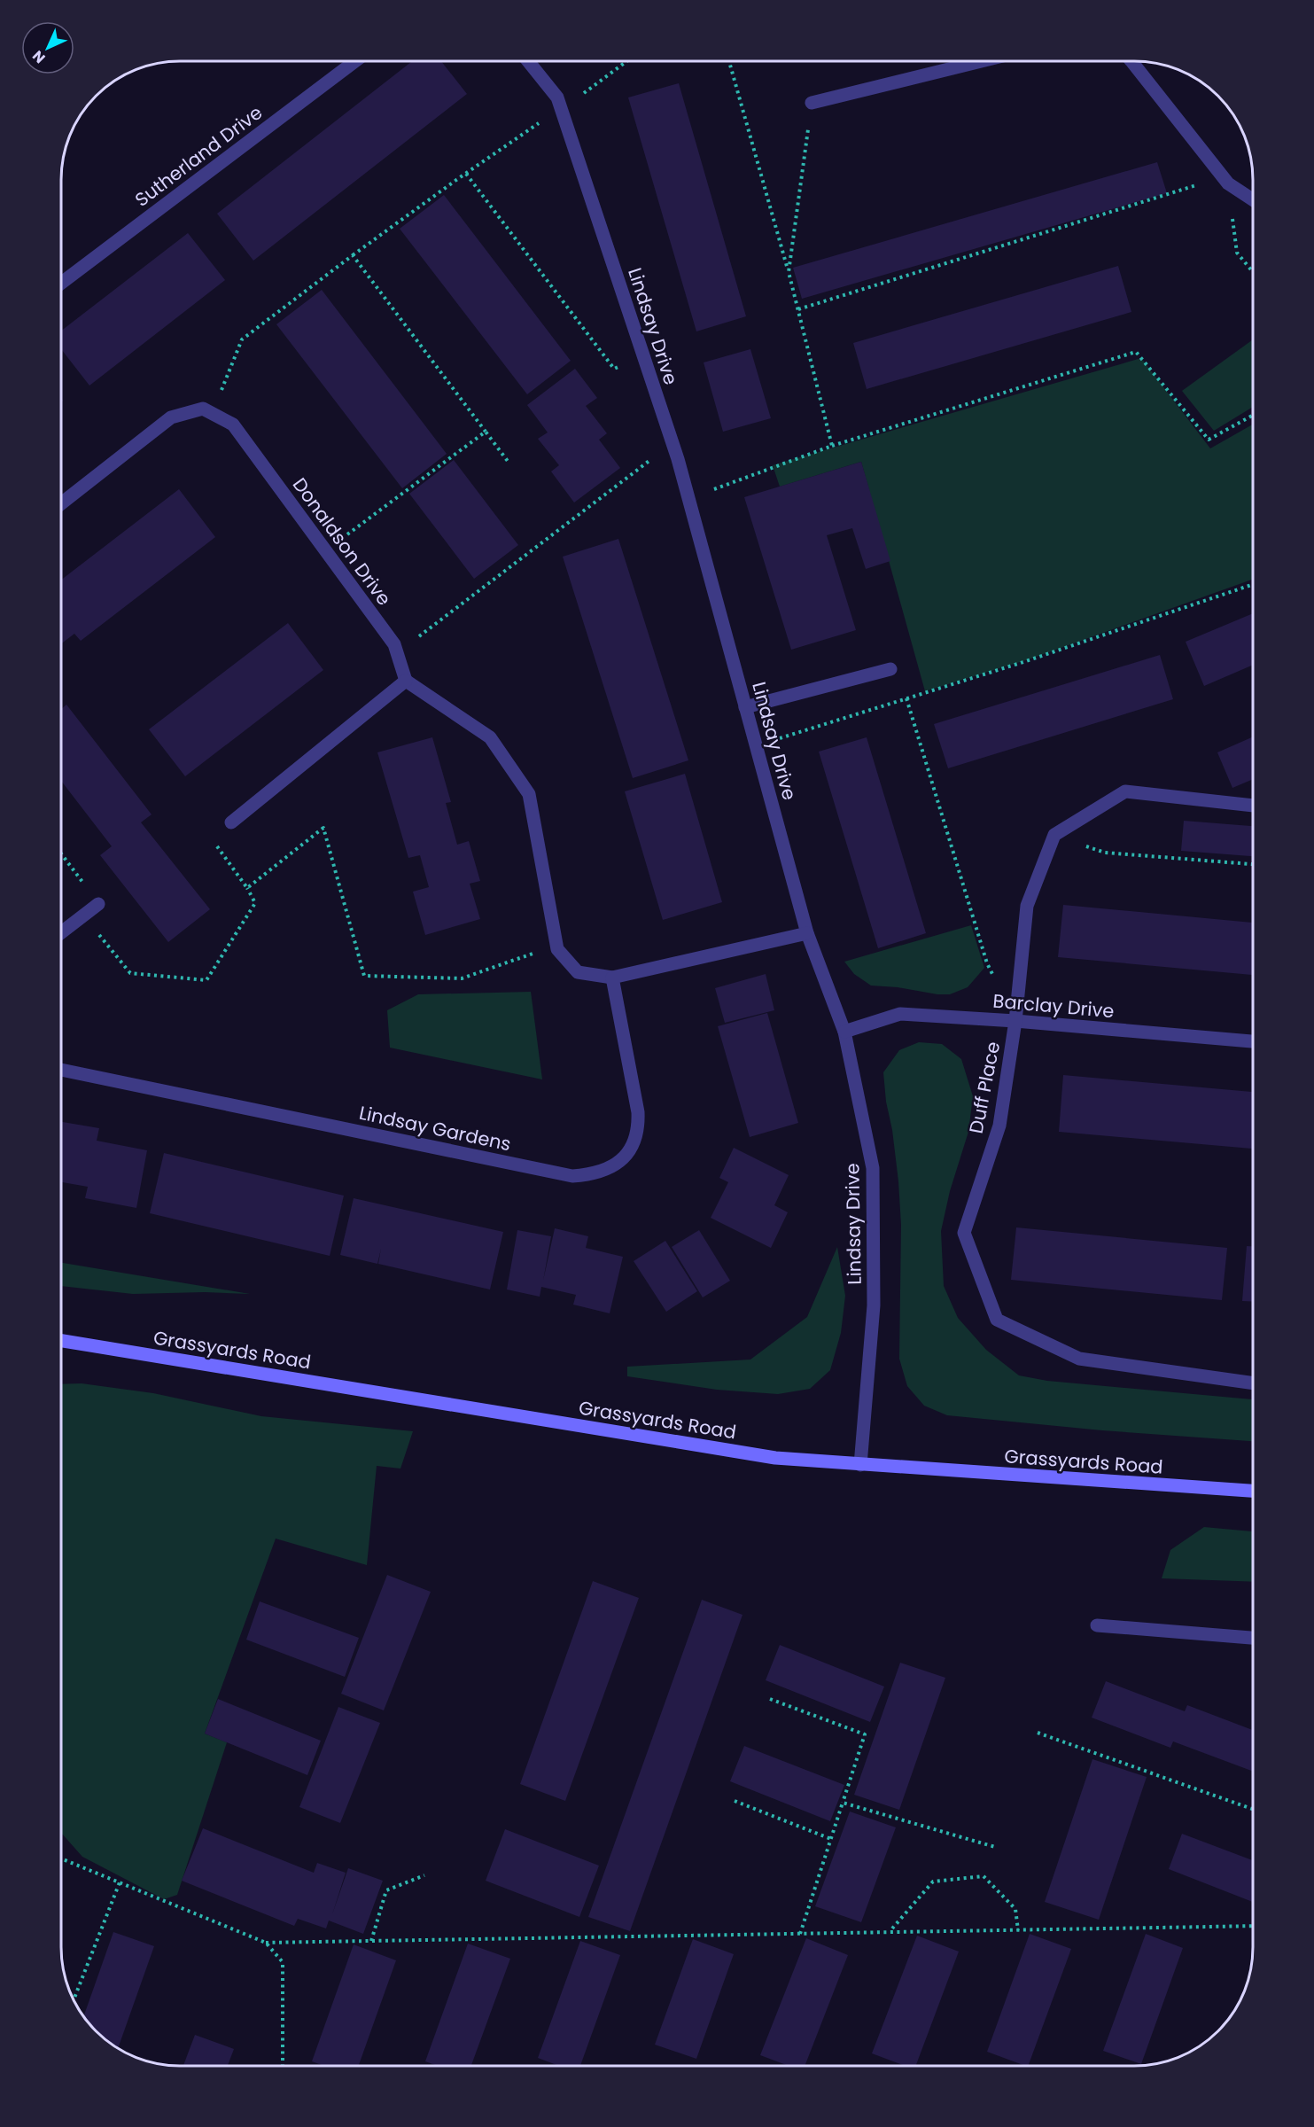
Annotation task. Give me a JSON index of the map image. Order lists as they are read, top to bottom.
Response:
{
  "streets": {
    "main road": ["Grassyards Road"],
    "street": [
      "Sutherland Drive",
      "Lindsay Drive",
      "Donaldson Drive",
      "Barclay Drive",
      "Duff Place",
      "Lindsay Gardens"
    ]
  },
  "crossings": [
    ["Lindsay Drive", "Barclay Drive"],
    ["Lindsay Drive", "Grassyards Road"],
    ["Barclay Drive", "Duff Place"]
  ],
  "north": "bottom left"
}
